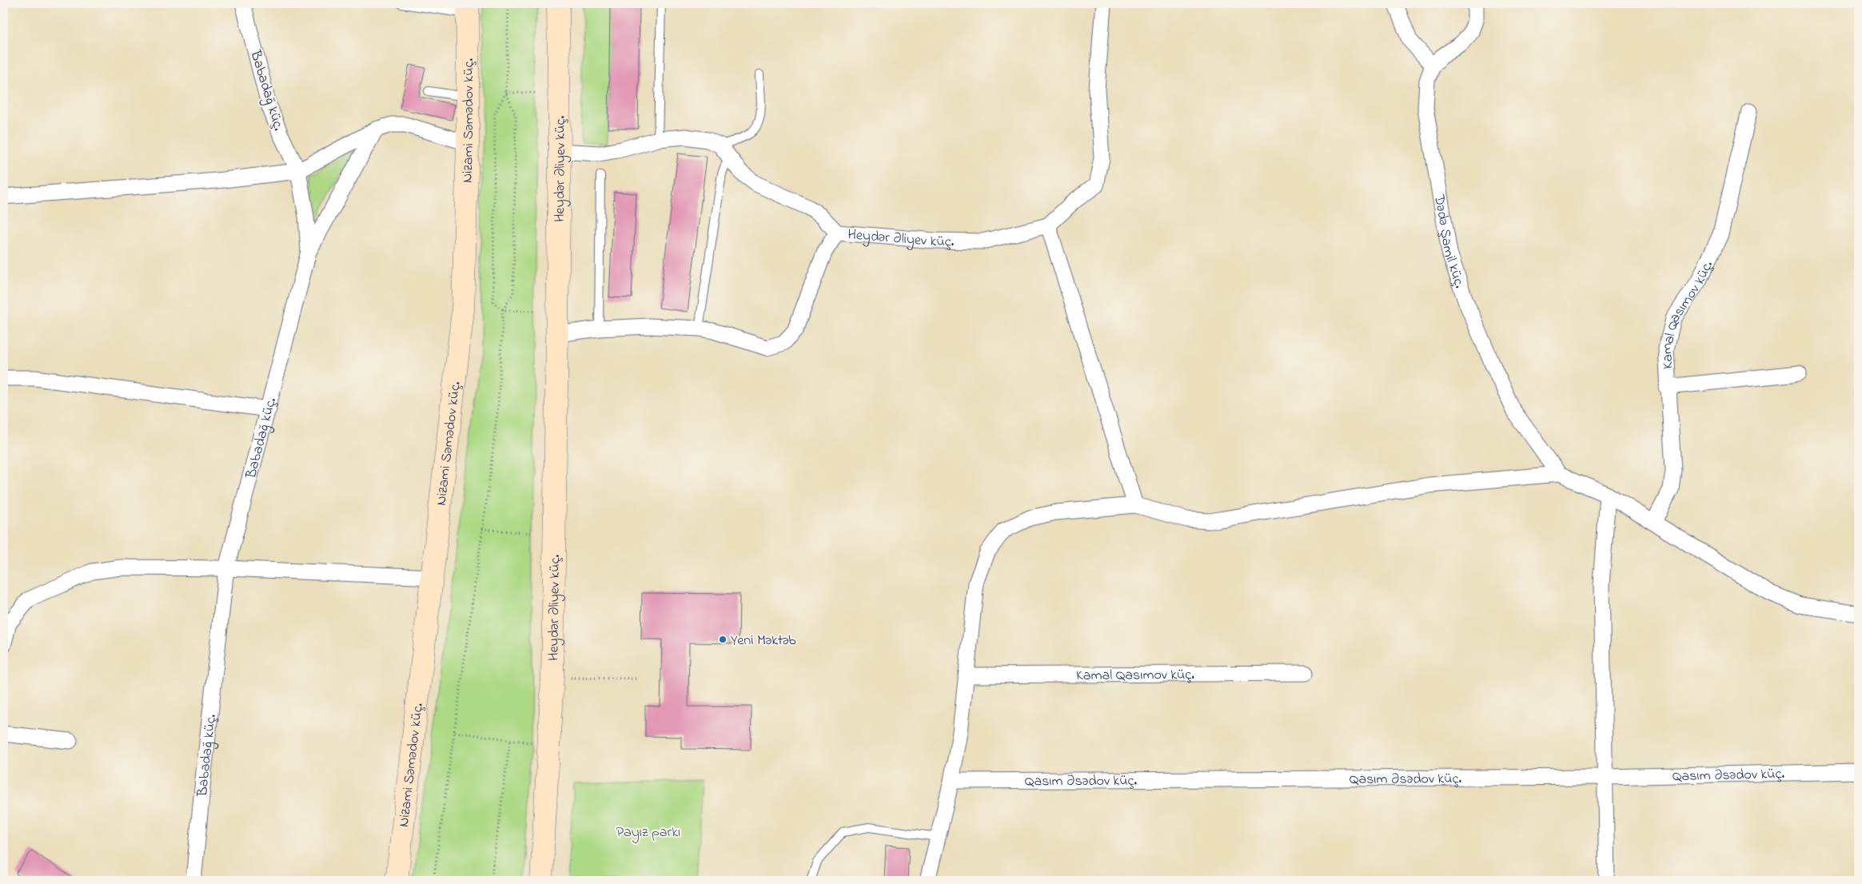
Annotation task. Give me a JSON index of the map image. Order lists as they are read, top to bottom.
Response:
{
  "streets": {
    "main road": ["Nizami Səmədov küç.", "Heydər Əliyev küç."],
    "street": [
      "Babadağ küç.",
      "Dədə Şamil küç.",
      "Kamal Qasımov küç.",
      "Qasım Əsədov küç."
    ]
  },
  "parks": ["Payız parkı"],
  "places": ["Yeni Məktəb"]
}
